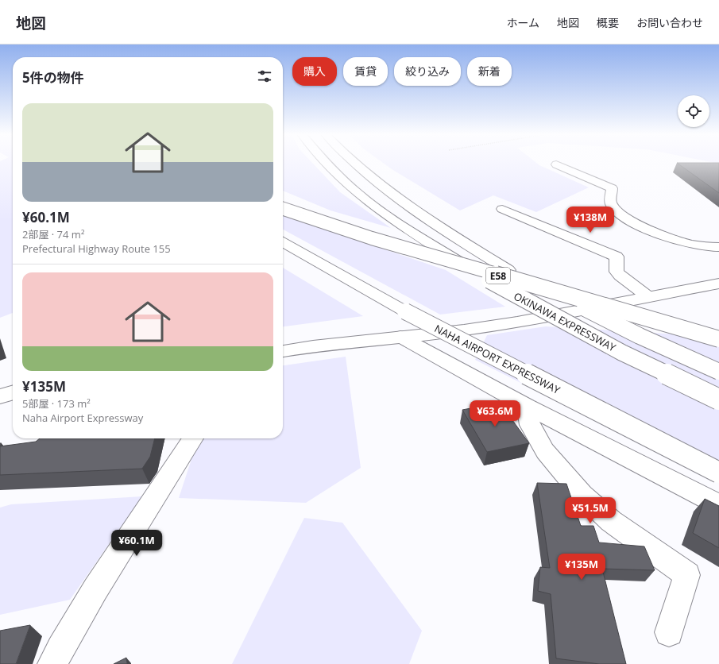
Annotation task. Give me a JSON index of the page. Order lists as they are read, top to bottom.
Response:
{
  "streets": {
    "main road": ["E58", "OKINAWA EXPRESSWAY", "NAHA AIRPORT EXPRESSWAY"]
  },
  "page": {
    "header": "地図",
    "nav": [
      "ホーム",
      "地図",
      "概要",
      "お問い合わせ"
    ],
    "chip": [
      "購入",
      "賃貸",
      "絞り込み",
      "新着"
    ],
    "heading": "5件の物件",
    "list": [
      {
        "name": "¥60.1M",
        "note": "2部屋 · 74 m² · Prefectural Highway Route 155"
      },
      {
        "name": "¥135M",
        "note": "5部屋 · 173 m² · Naha Airport Expressway"
      }
    ],
    "price": [
      "¥138M",
      "¥63.6M",
      "¥51.5M",
      "¥60.1M",
      "¥135M"
    ]
  }
}
